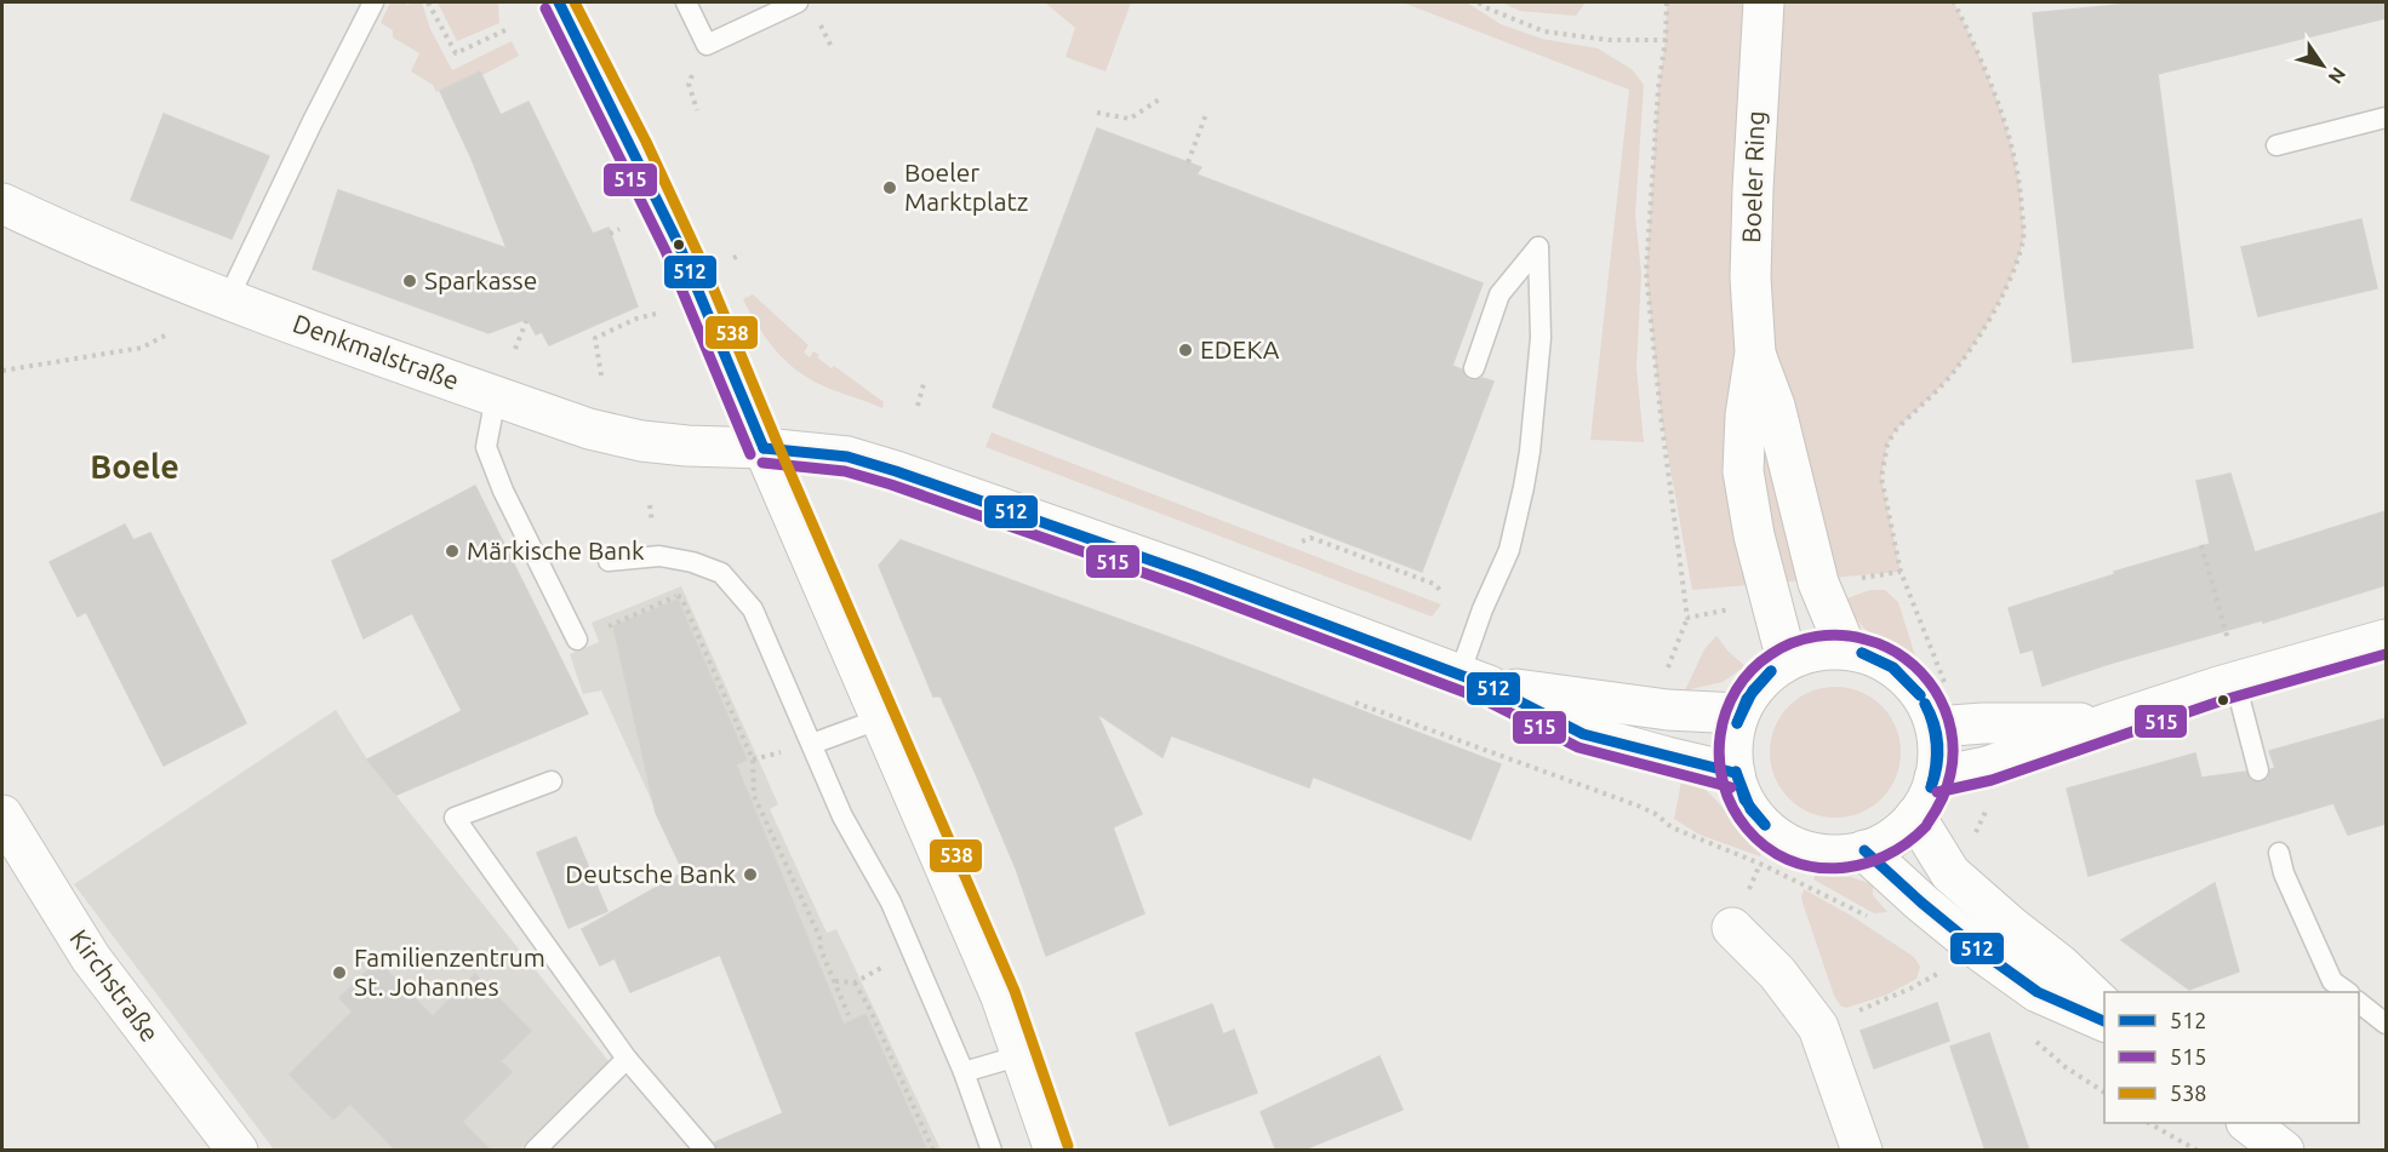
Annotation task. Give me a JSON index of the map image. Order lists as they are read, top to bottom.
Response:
{
  "streets": {
    "street": ["Boeler Ring", "Denkmalstraße", "Kirchstraße"]
  },
  "districts": ["Boele"],
  "places": [
    "Boeler Marktplatz",
    "Sparkasse",
    "EDEKA",
    "Märkische Bank",
    "Deutsche Bank",
    "Familienzentrum St. Johannes"
  ],
  "lines": ["transit line 512", "transit line 538", "transit line 515"],
  "legend": ["512", "515", "538"],
  "north": "bottom right"
}
